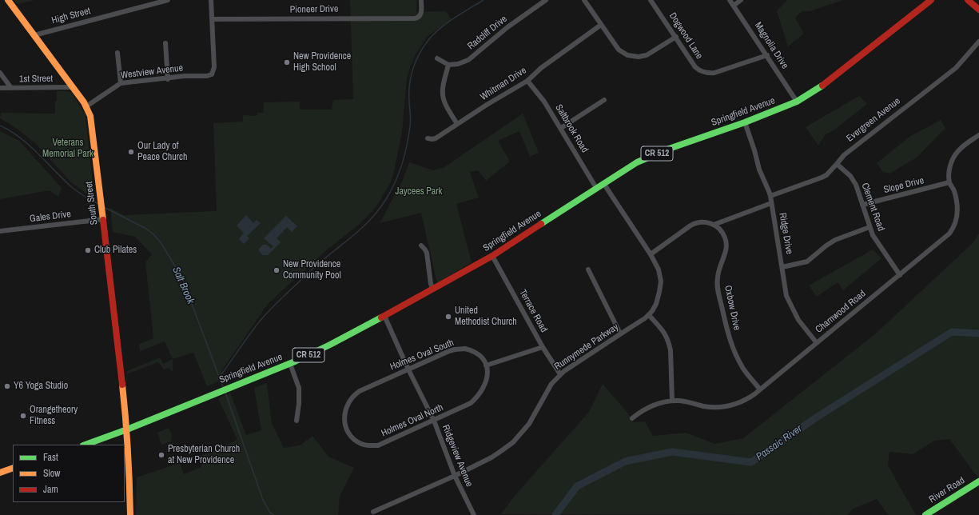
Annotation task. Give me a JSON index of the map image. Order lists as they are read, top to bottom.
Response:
{
  "streets": {
    "main road": [
      "Springfield Avenue",
      "CR 512",
      "South Street",
      "River Road"
    ],
    "street": [
      "Pioneer Drive",
      "High Street",
      "Radcliff Drive",
      "Dogwood Lane",
      "Magnolia Drive",
      "Westview Avenue",
      "1st Street",
      "Whitman Drive",
      "Evergreen Avenue",
      "Saltbrook Road",
      "Slope Drive",
      "Clement Road",
      "Gales Drive",
      "Ridge Drive",
      "Oxbow Drive",
      "Terrace Road",
      "Charnwood Road",
      "Runnymede Parkway",
      "Holmes Oval South",
      "Holmes Oval North",
      "Ridgeview Avenue"
    ]
  },
  "crossings": [
    ["Pioneer Drive", "Westview Avenue"],
    ["High Street", "South Street"],
    ["Dogwood Lane", "Magnolia Drive"],
    ["Magnolia Drive", "Springfield Avenue"],
    ["Westview Avenue", "South Street"],
    ["1st Street", "South Street"],
    ["Whitman Drive", "Saltbrook Road"],
    ["Springfield Avenue", "Saltbrook Road"],
    ["Springfield Avenue", "South Street"],
    ["Springfield Avenue", "Ridge Drive"],
    ["Springfield Avenue", "Terrace Road"],
    ["Springfield Avenue", "Runnymede Parkway"],
    ["Springfield Avenue", "Ridgeview Avenue"],
    ["Evergreen Avenue", "Clement Road"],
    ["Evergreen Avenue", "Ridge Drive"],
    ["Slope Drive", "Clement Road"],
    ["Slope Drive", "Charnwood Road"],
    ["South Street", "Gales Drive"],
    ["Clement Road", "Charnwood Road"],
    ["Ridge Drive", "Charnwood Road"],
    ["Oxbow Drive", "Charnwood Road"],
    ["Terrace Road", "Runnymede Parkway"],
    ["Runnymede Parkway", "Ridgeview Avenue"],
    ["Holmes Oval South", "Holmes Oval North"],
    ["Holmes Oval South", "Ridgeview Avenue"],
    ["Holmes Oval North", "Ridgeview Avenue"]
  ],
  "water": ["Salt Brook", "Passaic River"],
  "parks": ["Veterans Memorial Park", "Jaycees Park"],
  "places": [
    "New Providence High School",
    "Our Lady of Peace Church",
    "Club Pilates",
    "New Providence Community Pool",
    "United Methodist Church",
    "Y6 Yoga Studio",
    "Orangetheory Fitness",
    "Presbyterian Church at New Providence"
  ],
  "legend": ["Fast", "Slow", "Jam"]
}
